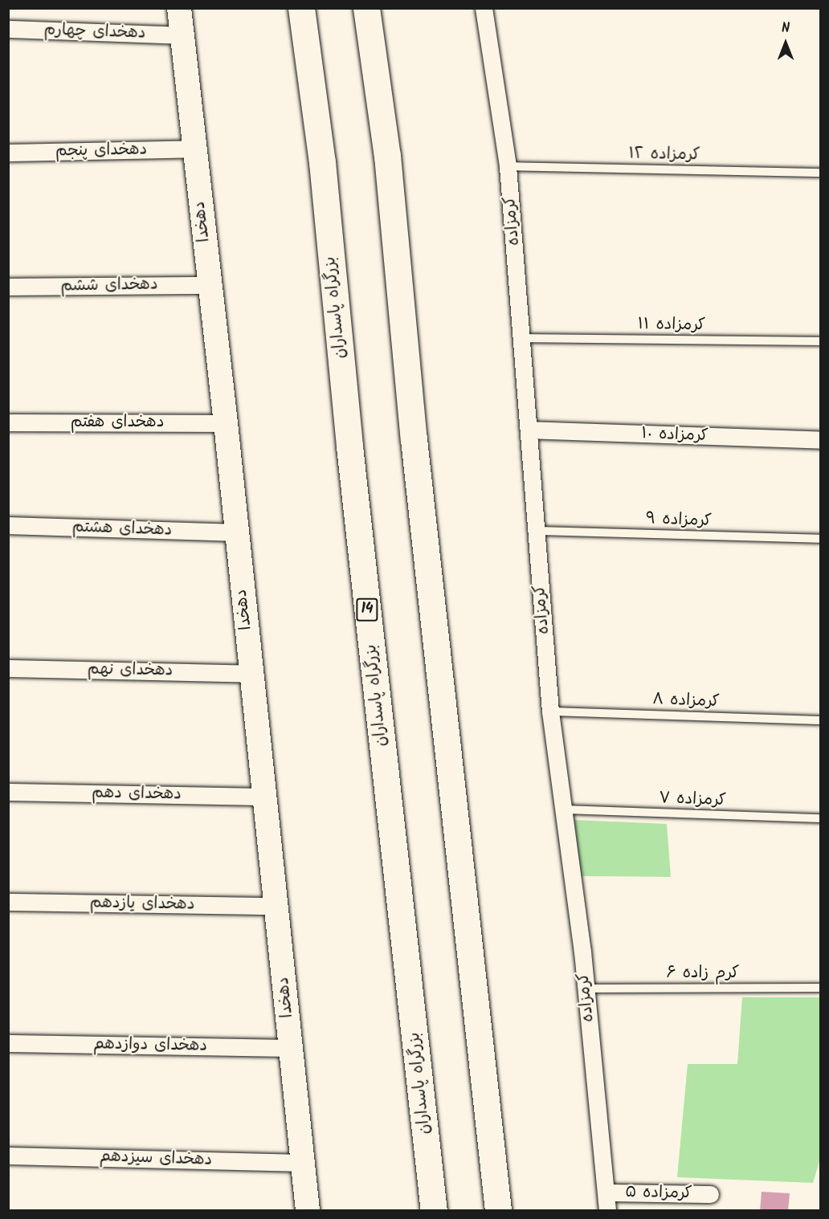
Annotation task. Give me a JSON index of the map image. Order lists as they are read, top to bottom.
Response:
{
  "streets": {
    "highway": ["بزرگراه پاسداران", "14"],
    "main road": ["دهخدا"],
    "street": [
      "دهخدای چهارم",
      "دهخدای پنجم",
      "کرمزاده",
      "دهخدای ششم",
      "دهخدای هفتم",
      "کرمزاده ١٠",
      "دهخدای هشتم",
      "دهخدای نهم",
      "دهخدای دهم",
      "دهخدای یازدهم",
      "دهخدای دوازدهم",
      "دهخدای سیزدهم",
      "کرمزاده ۵"
    ],
    "lane": [
      "کرمزاده ١٢",
      "کرمزاده ١١",
      "کرمزاده ٩",
      "کرمزاده ٨",
      "کرمزاده ٧",
      "کرم زاده ۶"
    ]
  },
  "crossings": [
    ["دهخدای چهارم", "دهخدا"],
    ["دهخدای پنجم", "دهخدا"],
    ["کرمزاده ١٢", "کرمزاده"],
    ["کرمزاده", "کرمزاده ١١"],
    ["کرمزاده", "کرمزاده ١٠"],
    ["کرمزاده", "کرمزاده ٩"],
    ["کرمزاده", "کرمزاده ٨"],
    ["کرمزاده", "کرمزاده ٧"],
    ["کرمزاده", "کرم زاده ۶"],
    ["کرمزاده", "کرمزاده ۵"],
    ["دهخدا", "دهخدای ششم"],
    ["دهخدا", "دهخدای هفتم"],
    ["دهخدا", "دهخدای هشتم"],
    ["دهخدا", "دهخدای نهم"],
    ["دهخدا", "دهخدای دهم"],
    ["دهخدا", "دهخدای یازدهم"],
    ["دهخدا", "دهخدای دوازدهم"],
    ["دهخدا", "دهخدای سیزدهم"]
  ],
  "north": "top"
}
